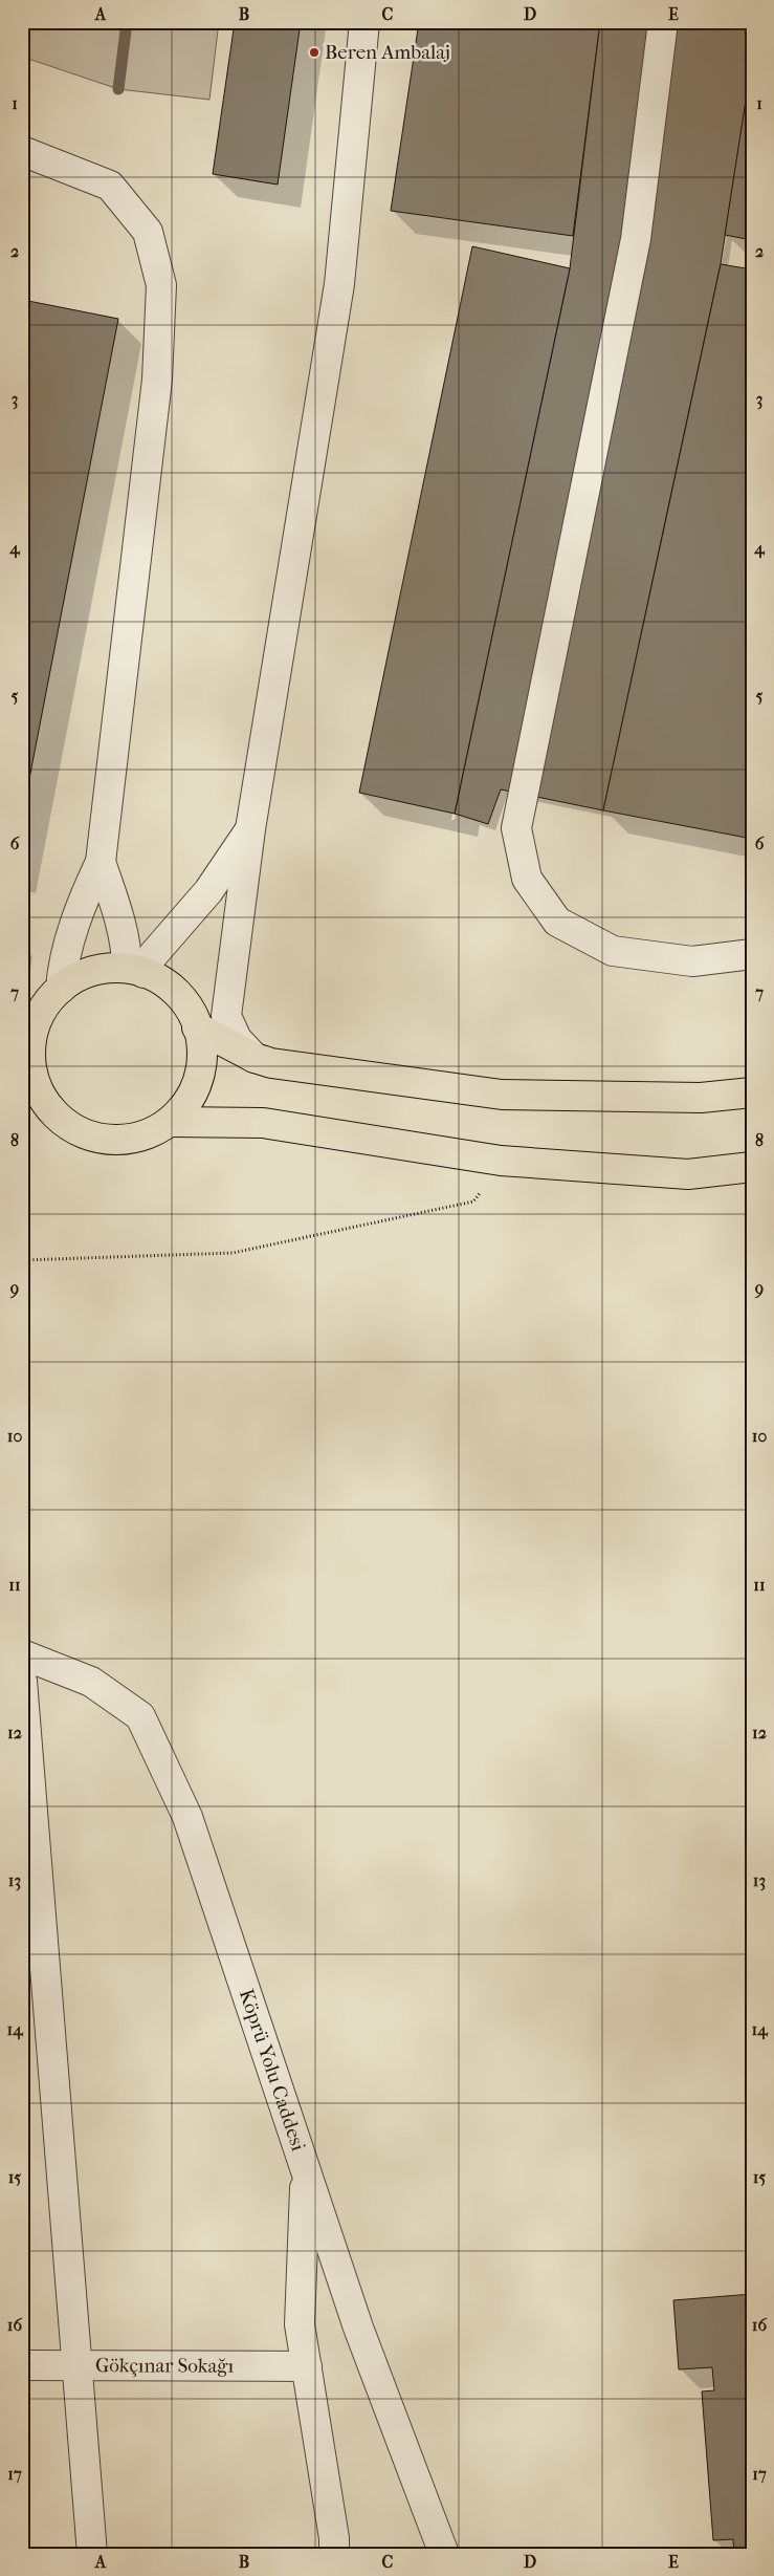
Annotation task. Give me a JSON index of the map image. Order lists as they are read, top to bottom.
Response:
{
  "streets": {
    "street": ["Köprü Yolu Caddesi", "Gökçınar Sokağı"]
  },
  "places": ["Beren Ambalaj"],
  "grid": {
    "columns": [
      "A",
      "B",
      "C",
      "D",
      "E"
    ],
    "rows": [
      "1",
      "2",
      "3",
      "4",
      "5",
      "6",
      "7",
      "8",
      "9",
      "10",
      "11",
      "12",
      "13",
      "14",
      "15",
      "16",
      "17"
    ]
  }
}
